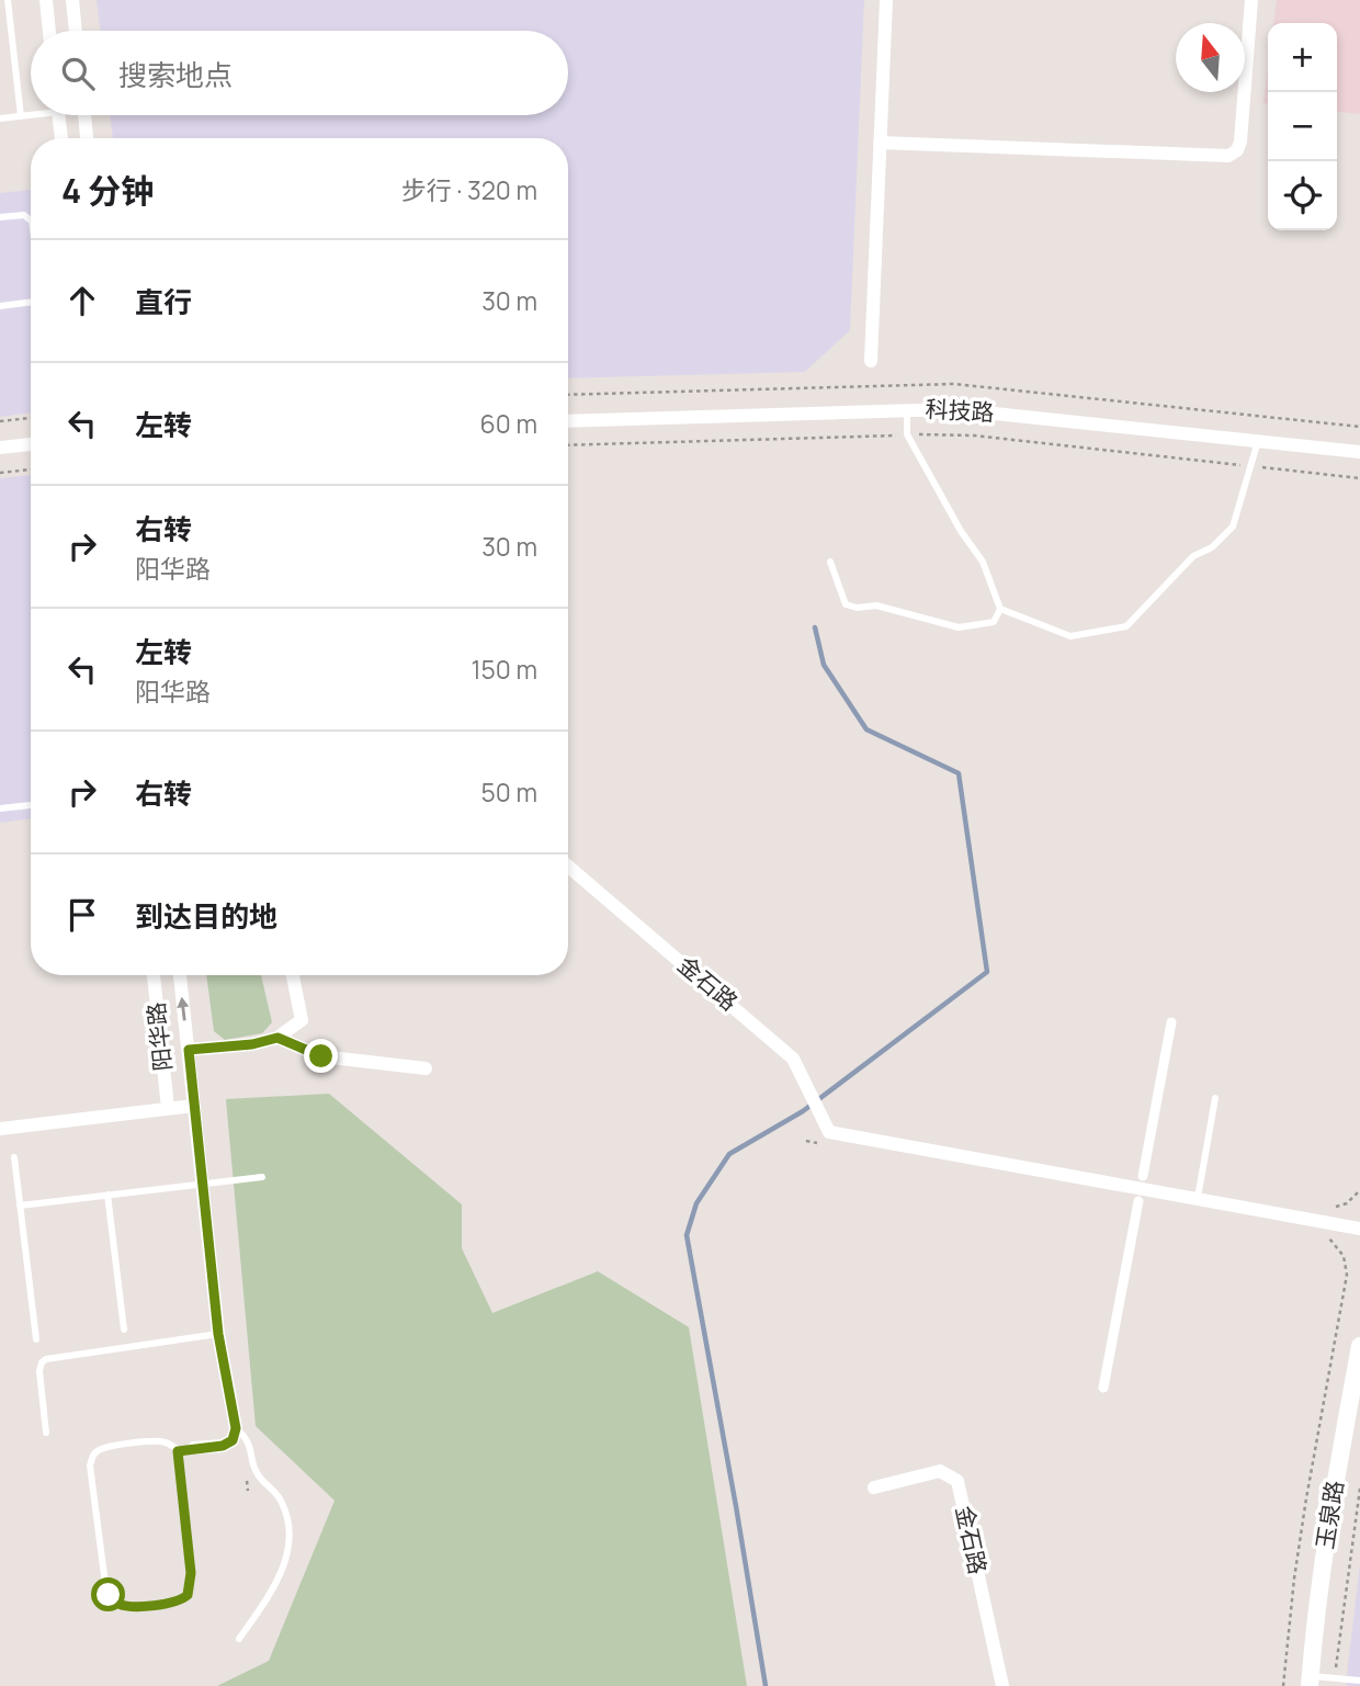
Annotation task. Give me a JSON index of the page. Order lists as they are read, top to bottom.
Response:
{
  "streets": {
    "street": [
      "科技路",
      "金石路",
      "阳华路",
      "玉泉路"
    ]
  },
  "north": "top",
  "page": {
    "map_buttons": ["+", "−"],
    "search": "搜索地点",
    "heading": ["4 分钟", "步行 · 320 m"],
    "list": [
      ["直行", "30 m"],
      ["左转", "60 m"],
      ["右转", "阳华路", "30 m"],
      ["左转", "阳华路", "150 m"],
      ["右转", "50 m"],
      "到达目的地"
    ]
  }
}
